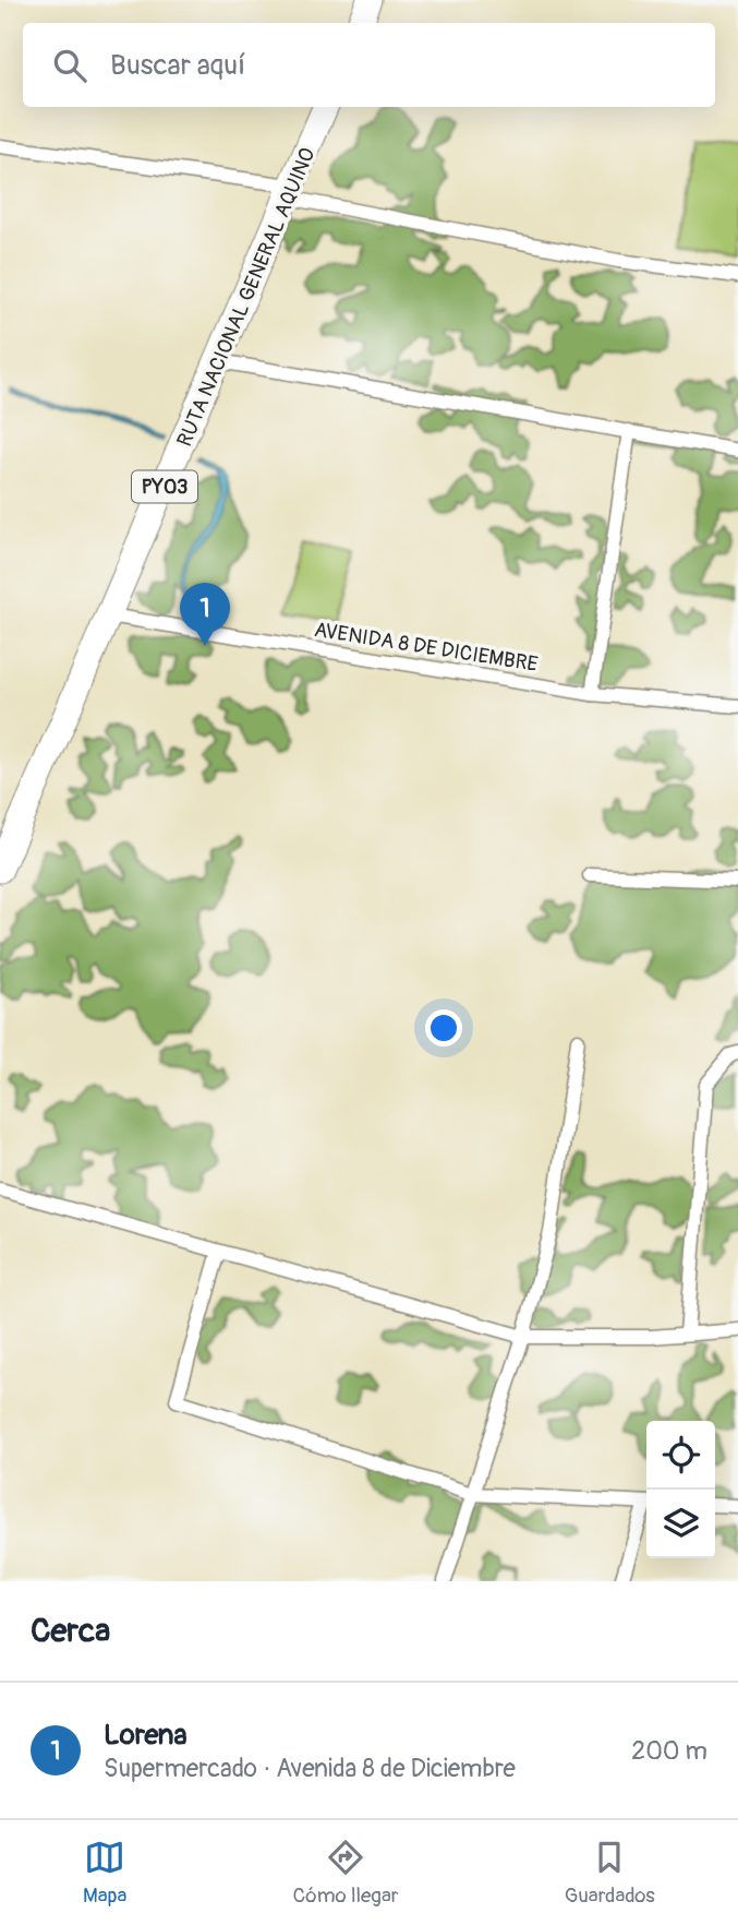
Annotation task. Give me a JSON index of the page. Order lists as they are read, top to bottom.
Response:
{
  "streets": {
    "highway": ["RUTA NACIONAL GENERAL AQUINO", "PY03"],
    "street": ["AVENIDA 8 DE DICIEMBRE"]
  },
  "crossings": [
    ["RUTA NACIONAL GENERAL AQUINO", "AVENIDA 8 DE DICIEMBRE"]
  ],
  "page": {
    "search": "Buscar aquí",
    "pins": "1",
    "heading": "Cerca",
    "list": [
      {
        "mark": "1",
        "name": "Lorena",
        "note": "Supermercado · Avenida 8 de Diciembre",
        "value": "200 m"
      }
    ],
    "nav": ["Mapa", "Cómo llegar", "Guardados"]
  }
}
